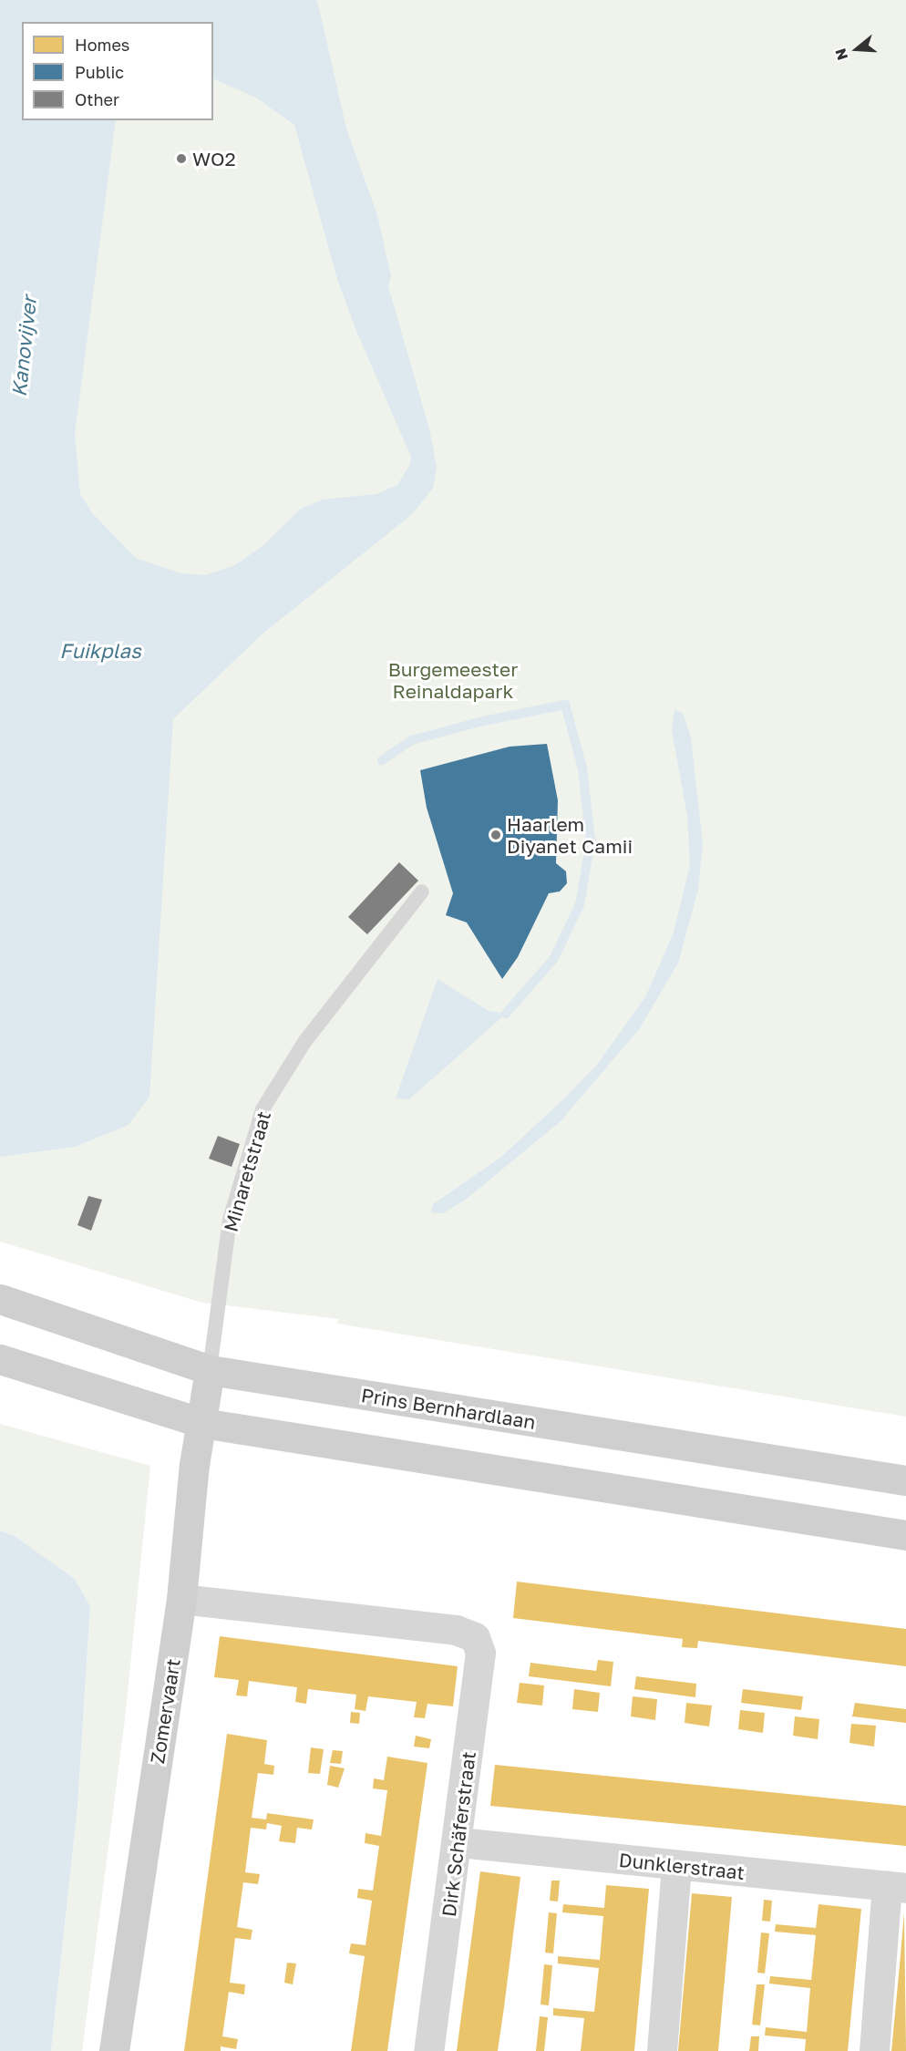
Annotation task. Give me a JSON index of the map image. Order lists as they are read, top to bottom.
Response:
{
  "streets": {
    "main road": ["Prins Bernhardlaan", "Zomervaart"],
    "street": ["Dirk Schäferstraat", "Dunklerstraat"],
    "lane": ["Minaretstraat"]
  },
  "crossings": [
    ["Minaretstraat", "Prins Bernhardlaan"],
    ["Minaretstraat", "Zomervaart"],
    ["Prins Bernhardlaan", "Zomervaart"],
    ["Zomervaart", "Dirk Schäferstraat"],
    ["Dirk Schäferstraat", "Dunklerstraat"]
  ],
  "water": ["Kanovijver", "Fuikplas"],
  "parks": ["Burgemeester Reinaldapark"],
  "places": ["WO2", "Haarlem Diyanet Camii"],
  "legend": ["Homes", "Public", "Other"],
  "north": "left"
}
